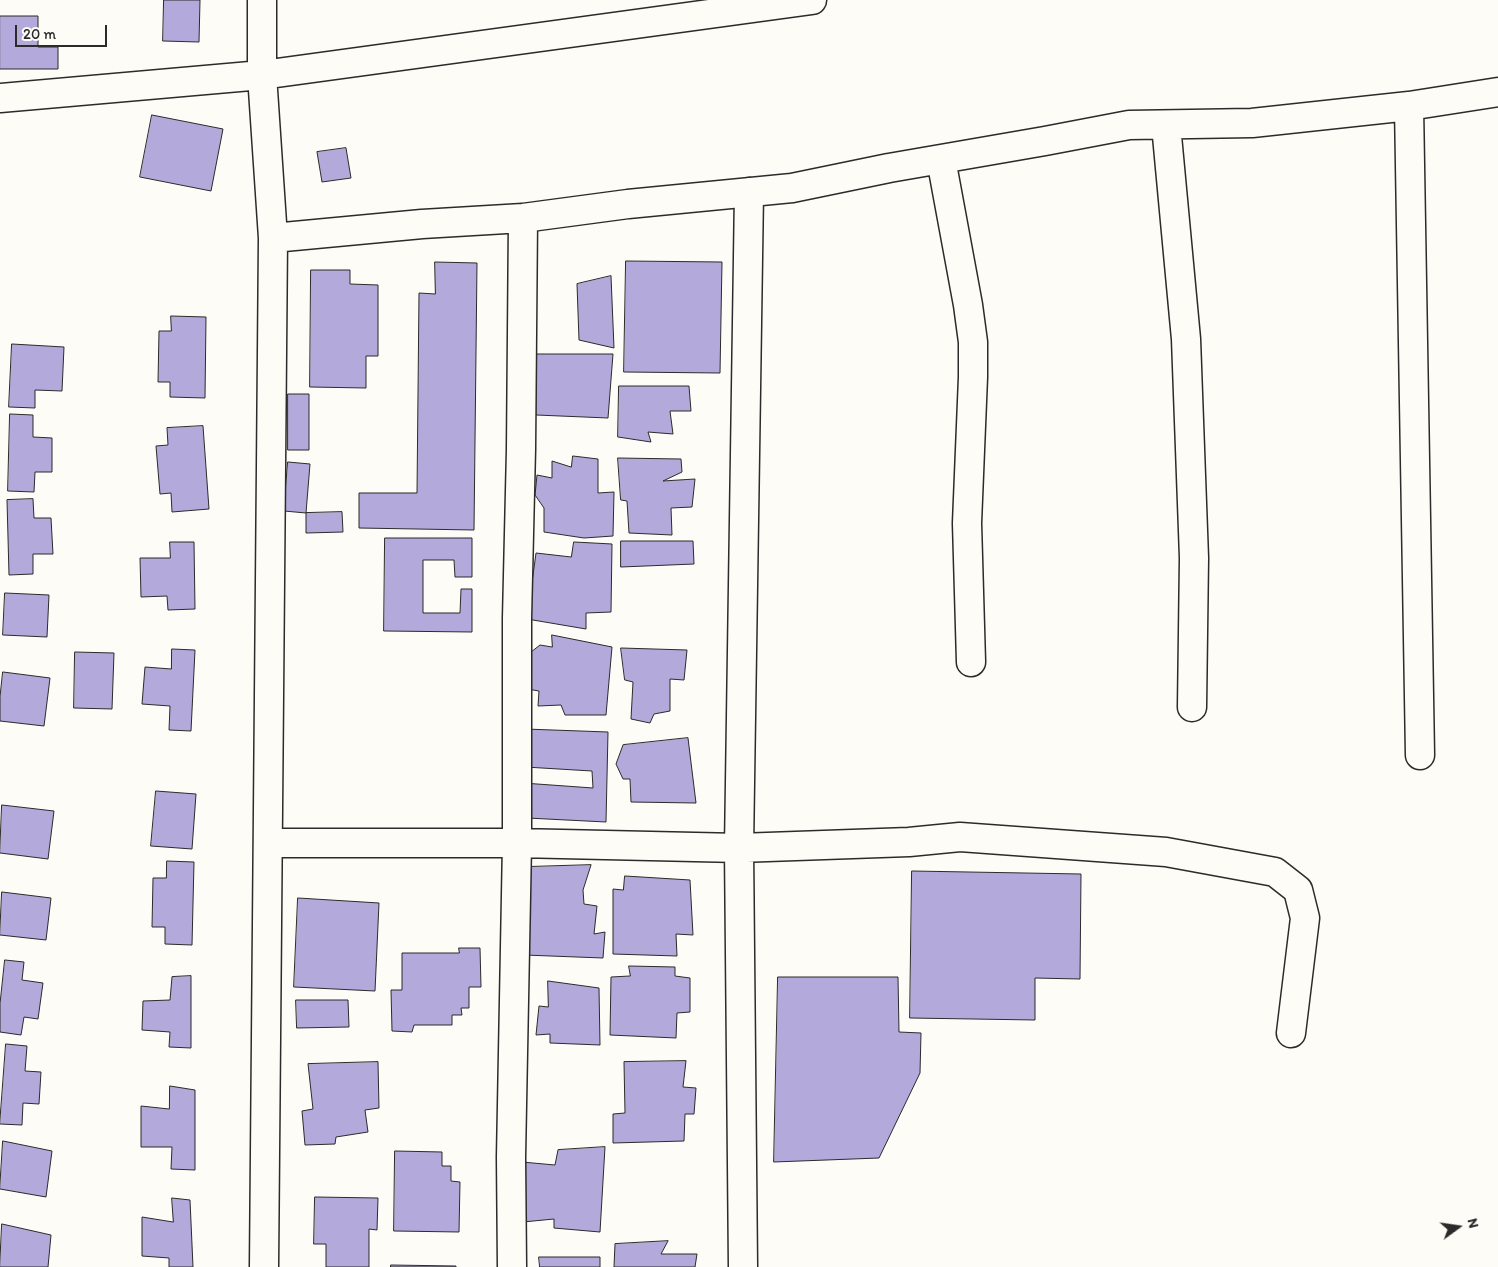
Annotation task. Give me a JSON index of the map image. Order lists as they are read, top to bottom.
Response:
{
  "scale_bar": "20 m",
  "north": "right"
}
